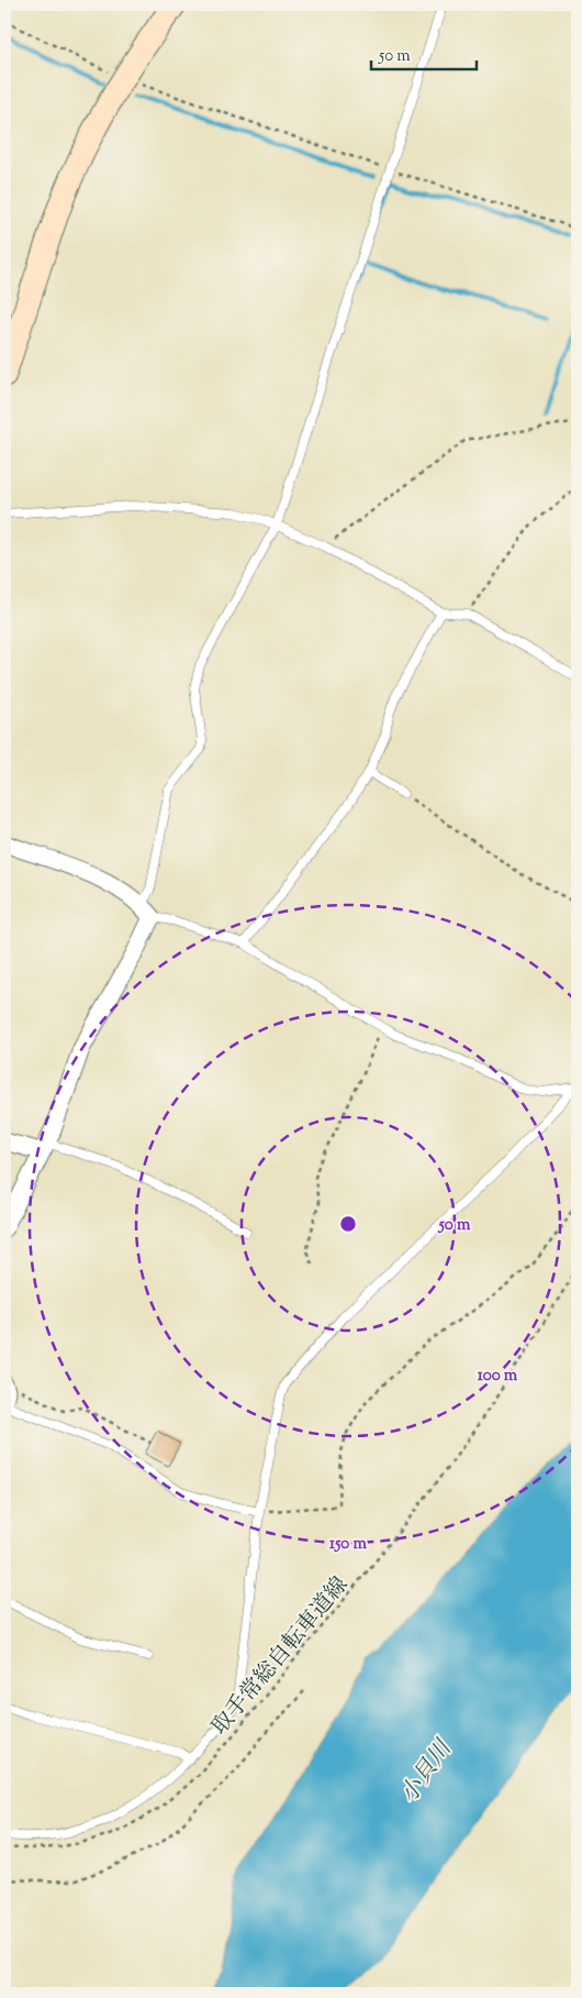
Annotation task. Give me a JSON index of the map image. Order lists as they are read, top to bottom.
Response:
{
  "streets": {
    "path": ["取手常総自転車道線"]
  },
  "water": ["小貝川"],
  "scale_bar": "50 m",
  "rings": ["50 m", "100 m", "150 m"]
}
